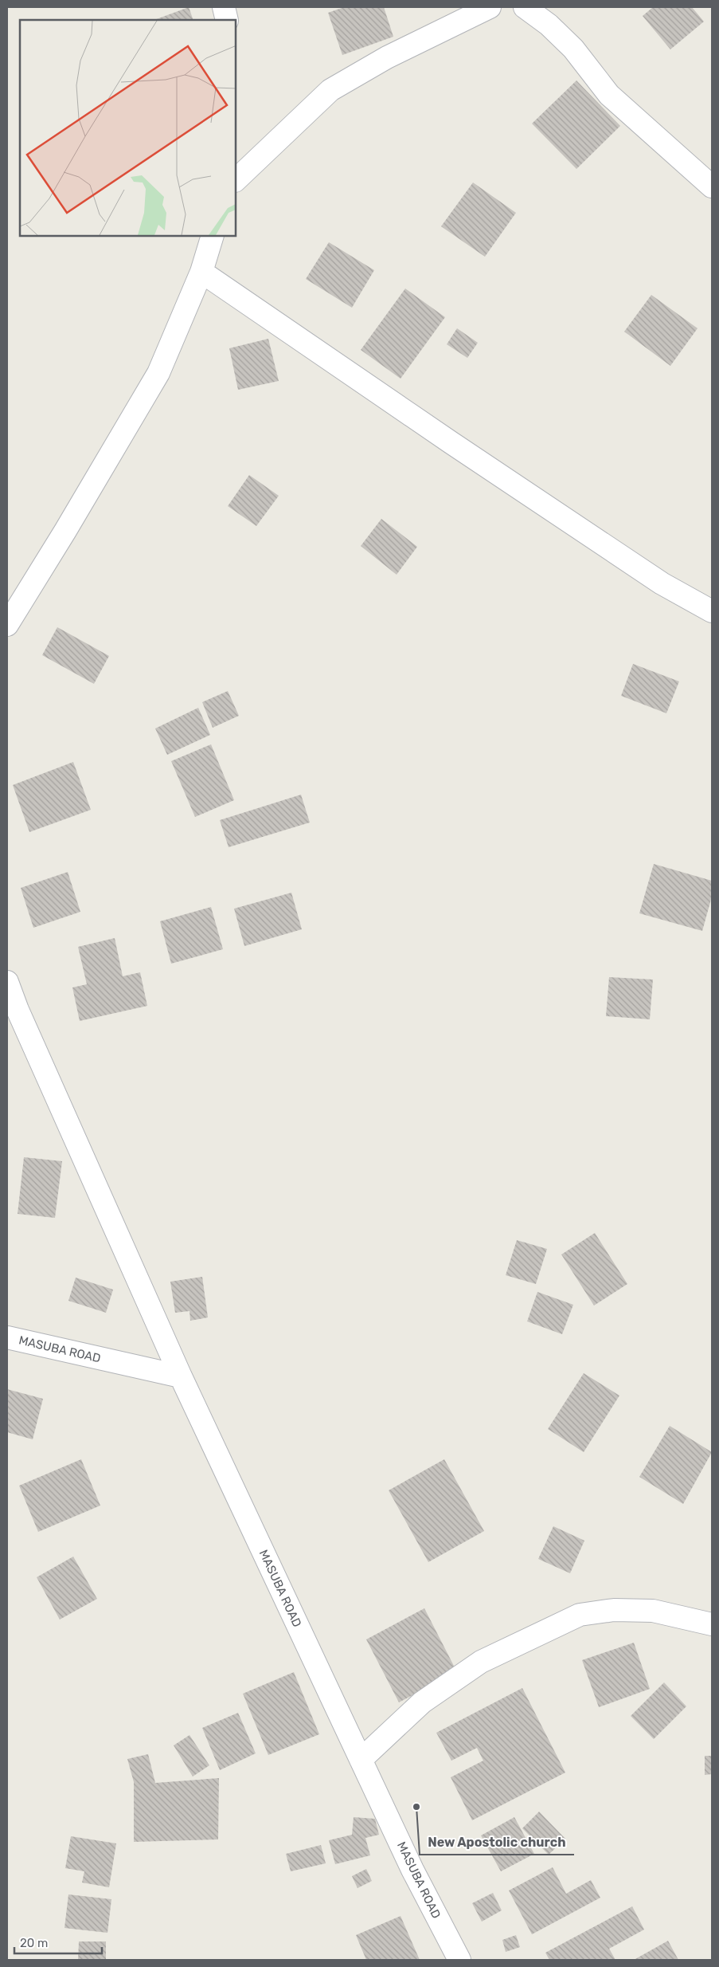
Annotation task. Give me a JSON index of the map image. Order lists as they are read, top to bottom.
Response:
{
  "streets": {
    "street": ["MASUBA ROAD"]
  },
  "places": ["New Apostolic church"],
  "scale_bar": "20 m"
}
